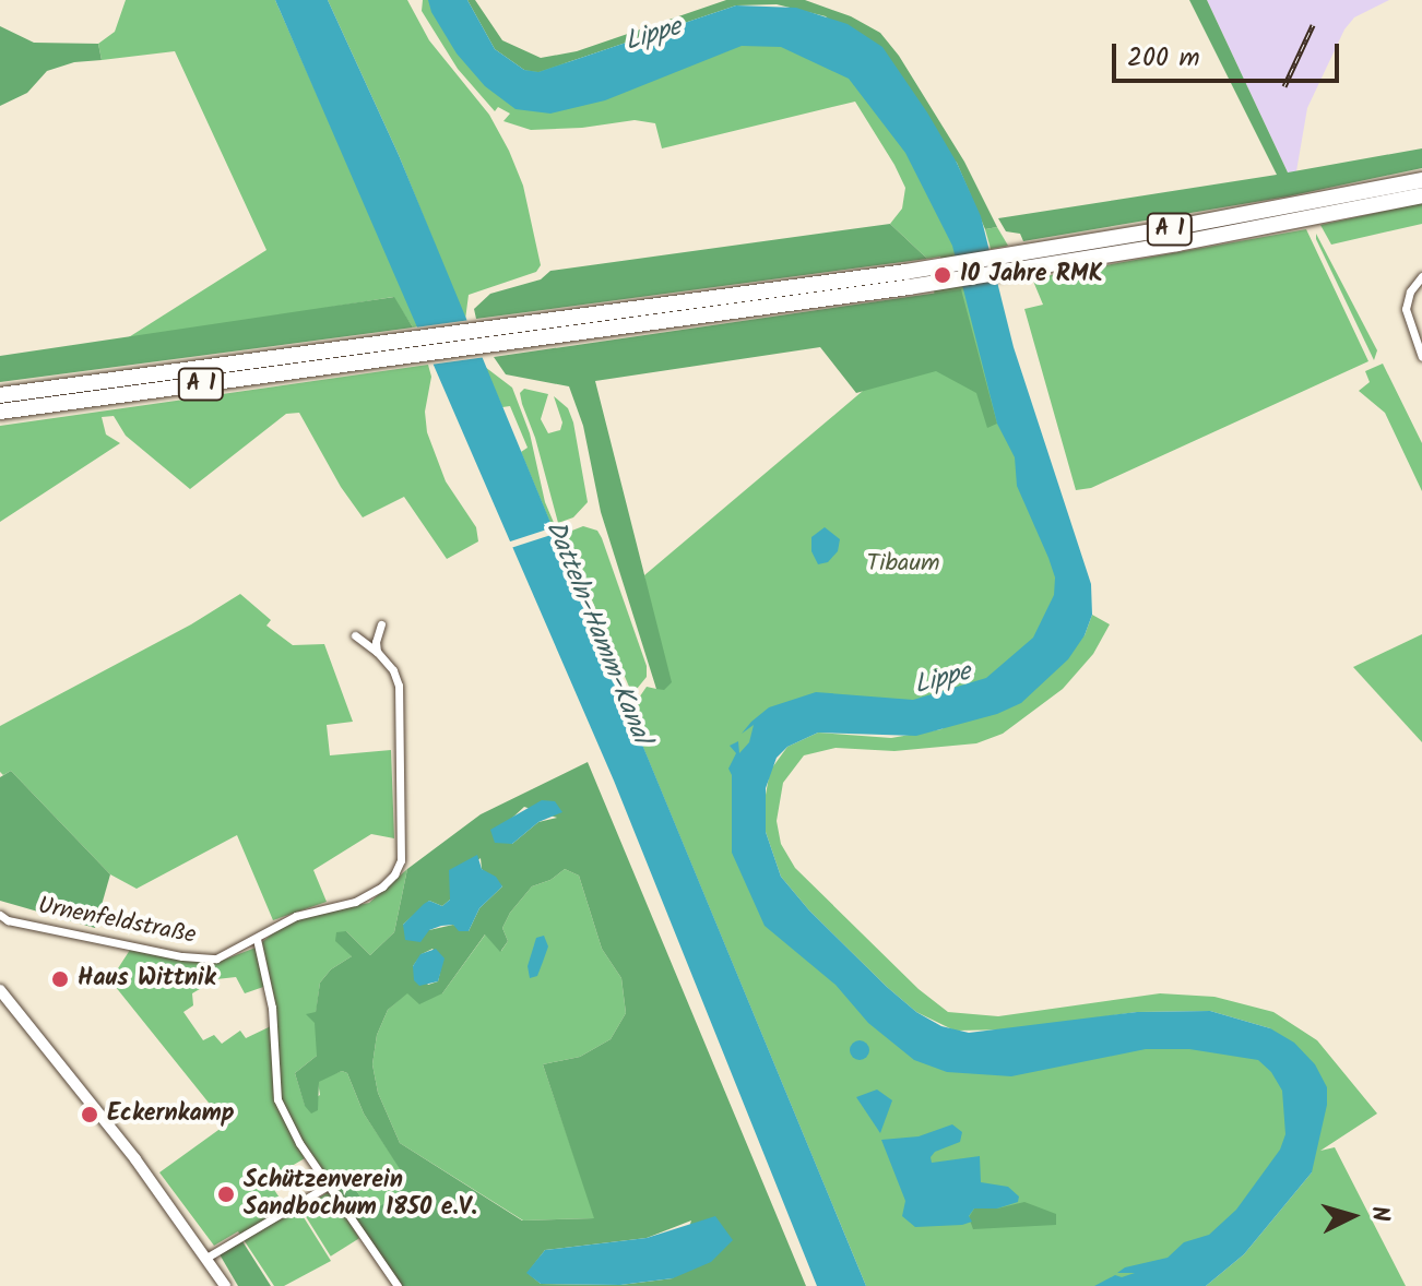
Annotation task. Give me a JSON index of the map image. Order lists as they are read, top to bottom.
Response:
{
  "streets": {
    "highway": ["A 1"],
    "street": ["Urnenfeldstraße"]
  },
  "water": ["Lippe", "Datteln-Hamm-Kanal"],
  "parks": ["Tibaum"],
  "places": [
    "10 Jahre RMK",
    "Haus Wittnik",
    "Eckernkamp",
    "Schützenverein Sandbochum 1850 e.V."
  ],
  "scale_bar": "200 m",
  "north": "right"
}
